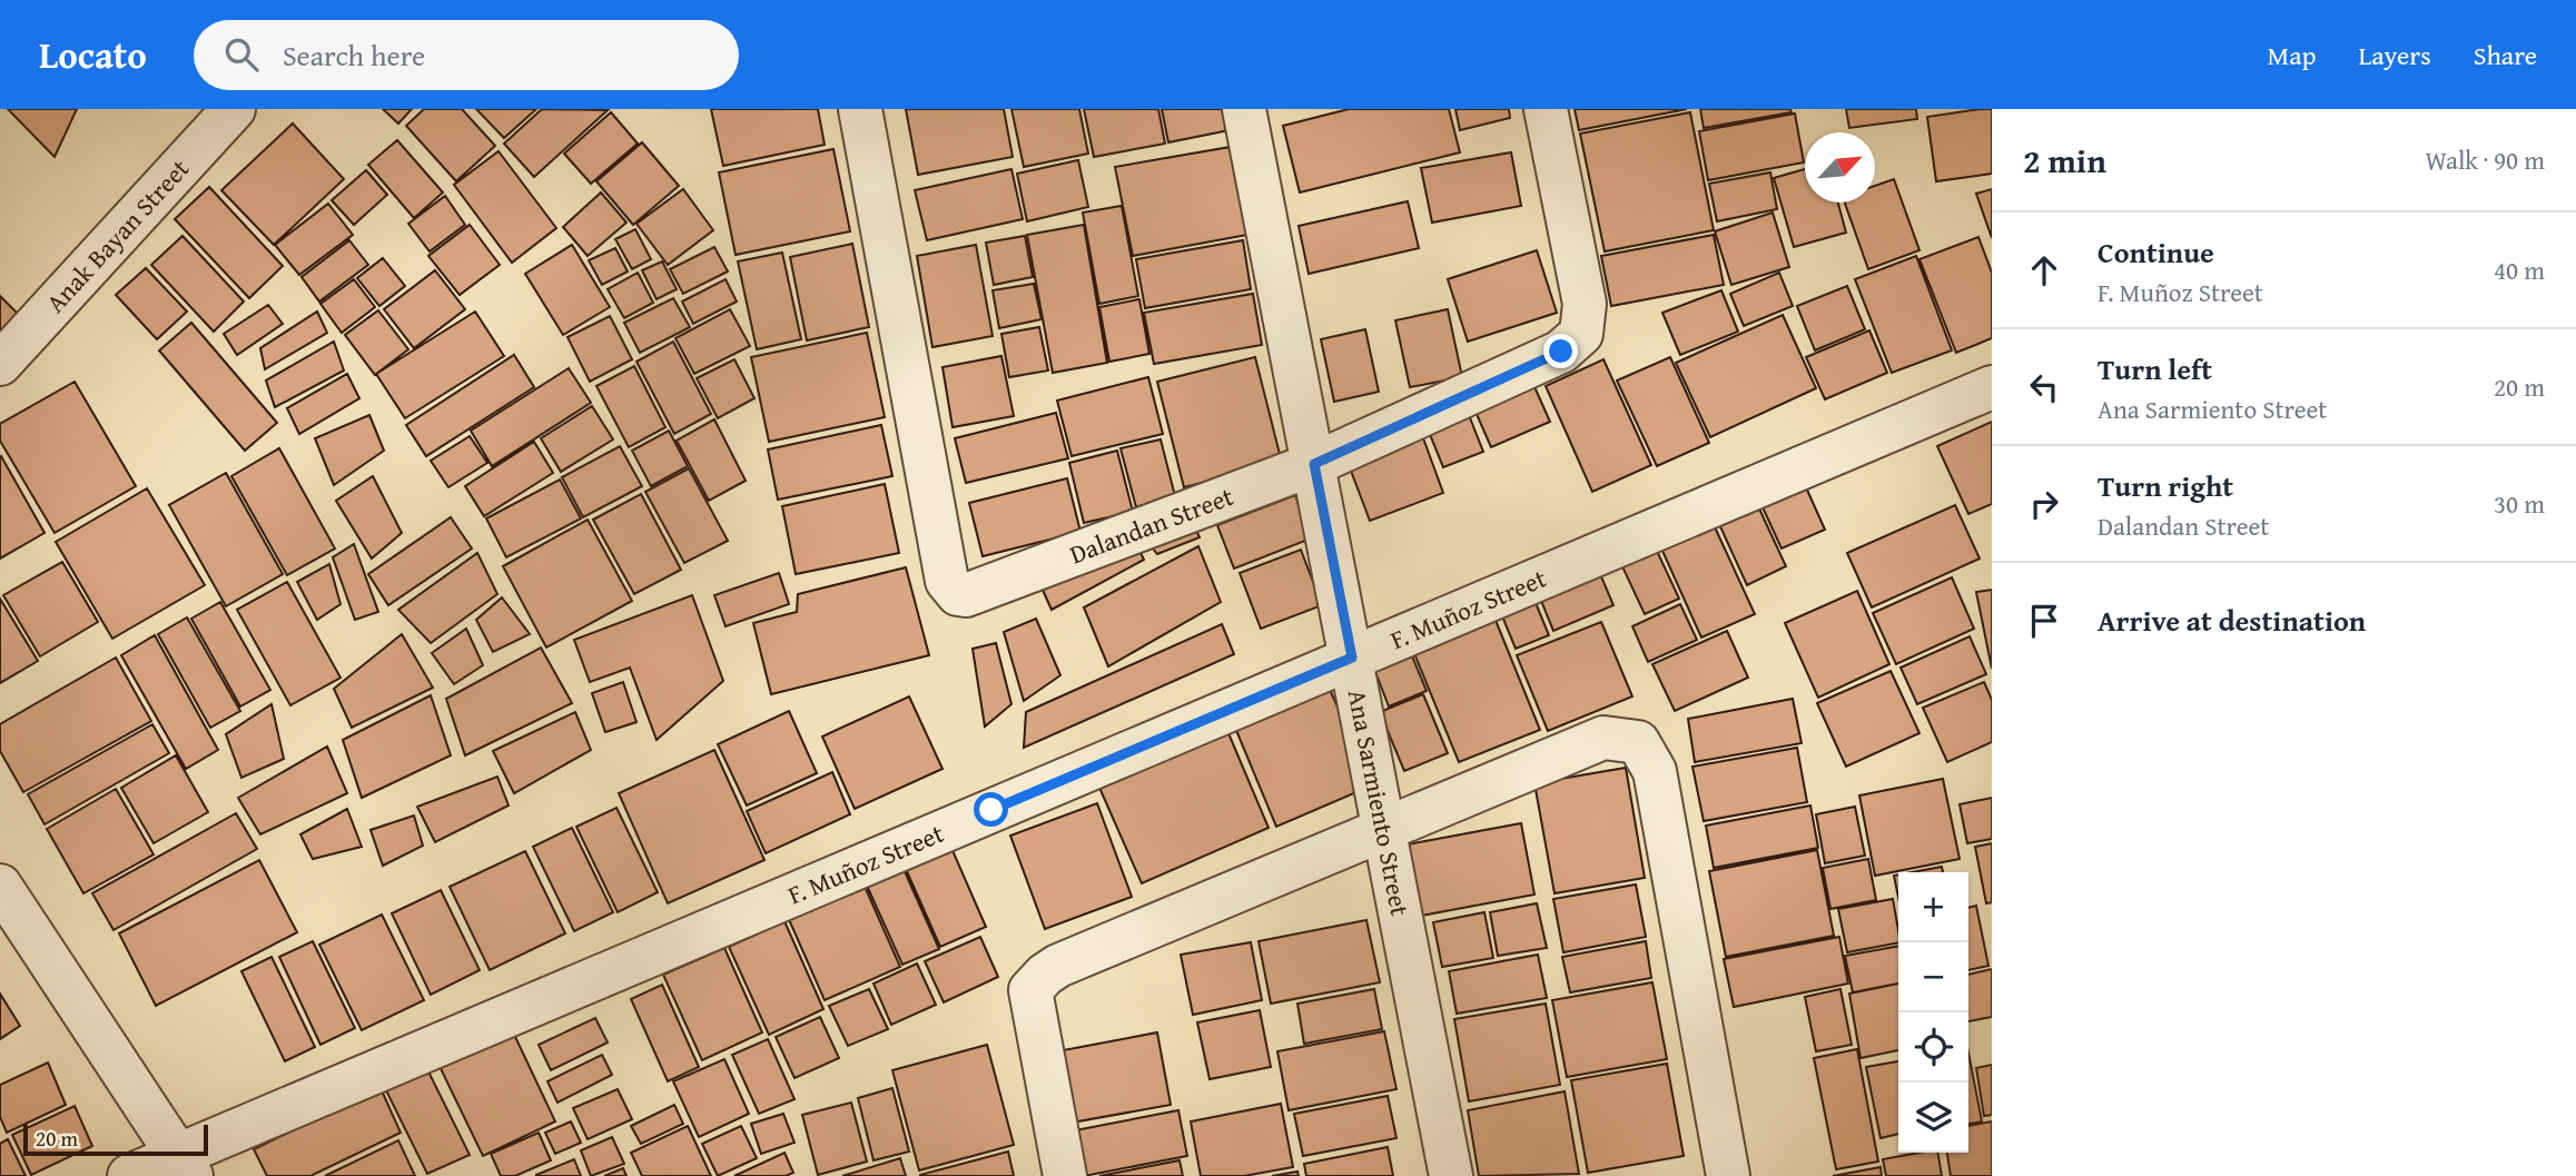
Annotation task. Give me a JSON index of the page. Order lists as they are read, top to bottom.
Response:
{
  "streets": {
    "street": [
      "Anak Bayan Street",
      "Dalandan Street",
      "F. Muñoz Street",
      "Ana Sarmiento Street"
    ]
  },
  "crossings": [
    ["Dalandan Street", "Ana Sarmiento Street"],
    ["F. Muñoz Street", "Ana Sarmiento Street"]
  ],
  "scale_bar": "20 m",
  "north": "top right",
  "page": {
    "header": "Locato",
    "search": "Search here",
    "nav": ["Map", "Layers", "Share"],
    "heading": ["2 min", "Walk · 90 m"],
    "list": [
      ["Continue", "F. Muñoz Street", "40 m"],
      ["Turn left", "Ana Sarmiento Street", "20 m"],
      ["Turn right", "Dalandan Street", "30 m"],
      "Arrive at destination"
    ],
    "map_buttons": ["+", "−"],
    "scale": "20 m"
  }
}
